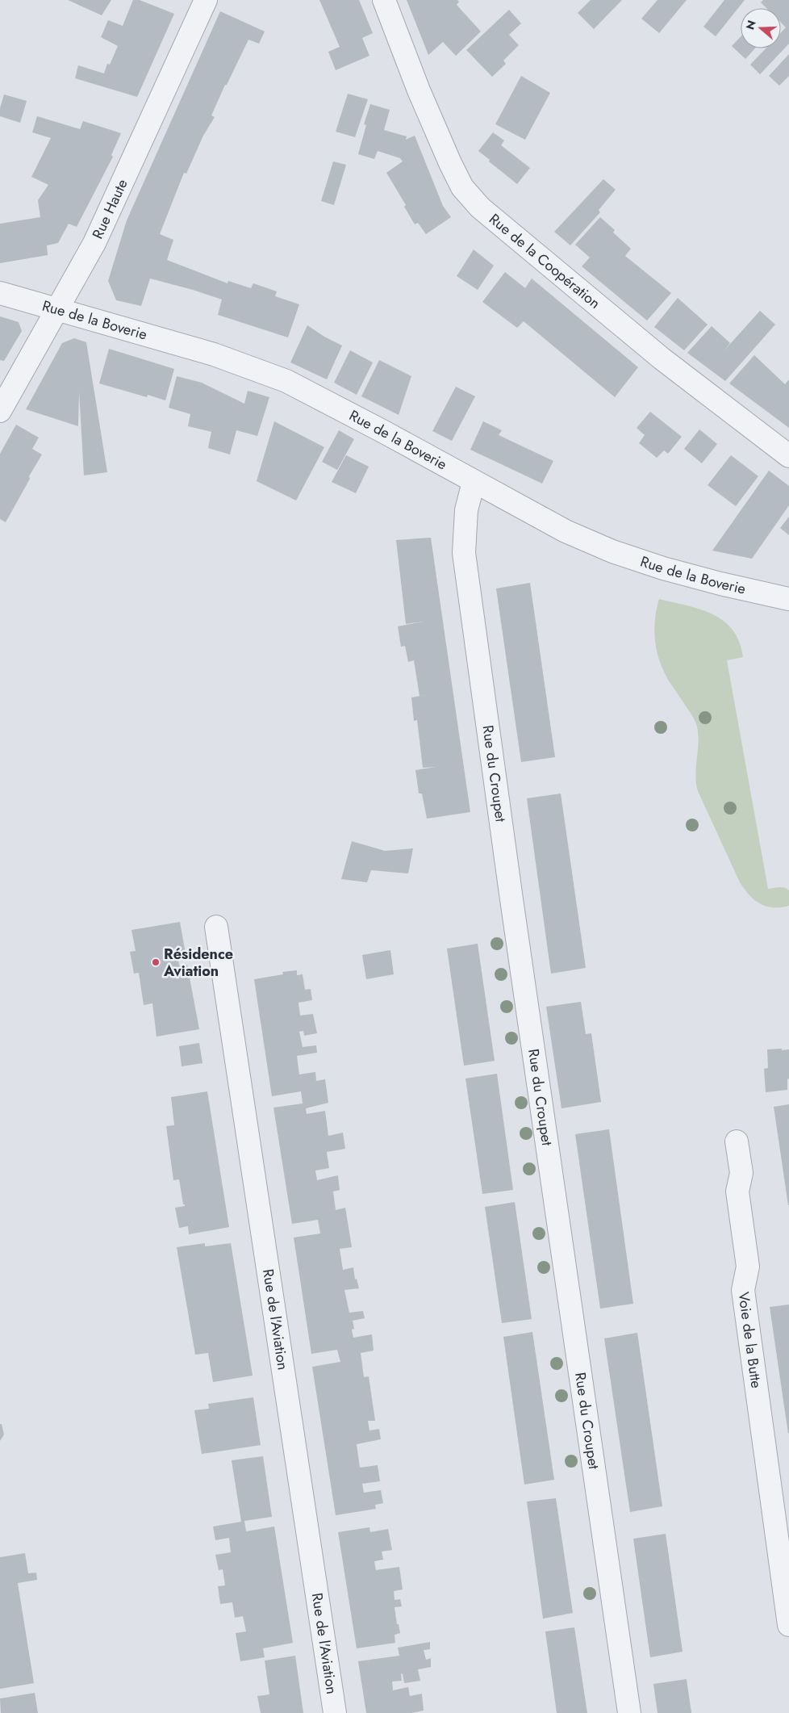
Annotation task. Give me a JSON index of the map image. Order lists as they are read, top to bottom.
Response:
{
  "streets": {
    "street": [
      "Rue Haute",
      "Rue de la Coopération",
      "Rue de la Boverie",
      "Rue du Croupet",
      "Rue de l'Aviation",
      "Voie de la Butte"
    ]
  },
  "crossings": [
    ["Rue Haute", "Rue de la Boverie"],
    ["Rue de la Boverie", "Rue du Croupet"]
  ],
  "places": ["Résidence Aviation"],
  "north": "left"
}
